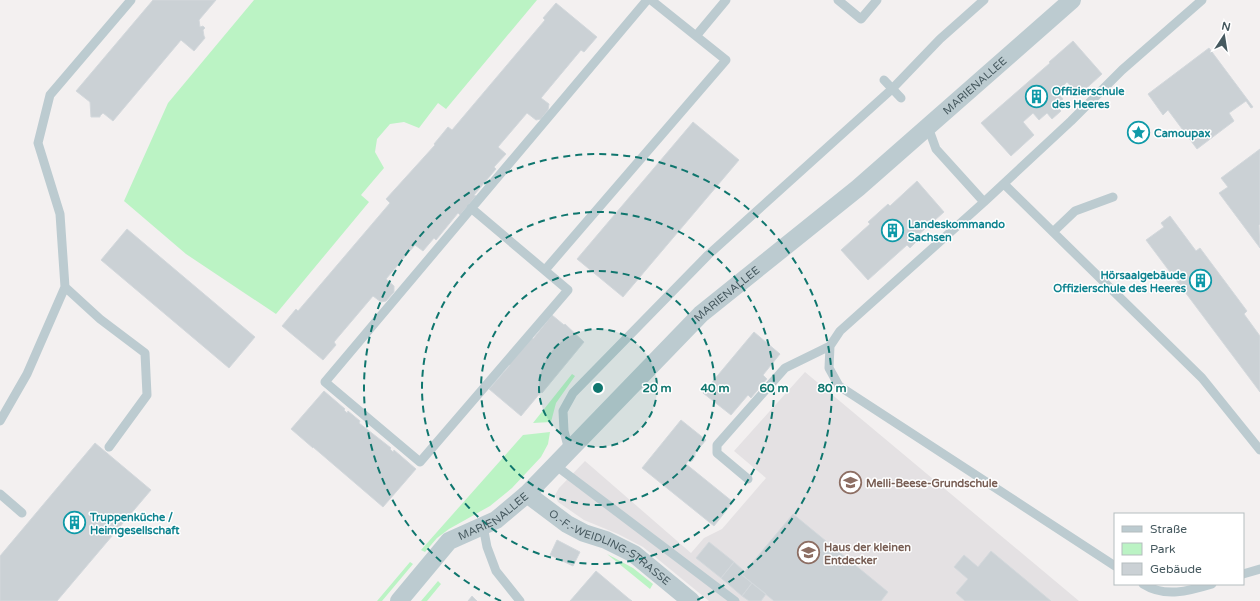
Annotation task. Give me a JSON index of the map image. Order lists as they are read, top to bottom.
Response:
{
  "streets": {
    "street": ["MARIENALLEE", "O.-F.-WEIDLING-STRASSE"]
  },
  "crossings": [
    ["MARIENALLEE", "O.-F.-WEIDLING-STRASSE"]
  ],
  "places": {
    "building": [
      "Offizierschule des Heeres",
      "Landeskommando Sachsen",
      "Hörsaalgebäude Offizierschule des Heeres",
      "Truppenküche / Heimgesellschaft"
    ],
    "place": ["Camoupax"],
    "school or university": ["Melli-Beese-Grundschule", "Haus der kleinen Entdecker"]
  },
  "legend": ["Straße", "Park", "Gebäude"],
  "north": "top",
  "rings": [
    "20 m",
    "40 m",
    "60 m",
    "80 m"
  ]
}
